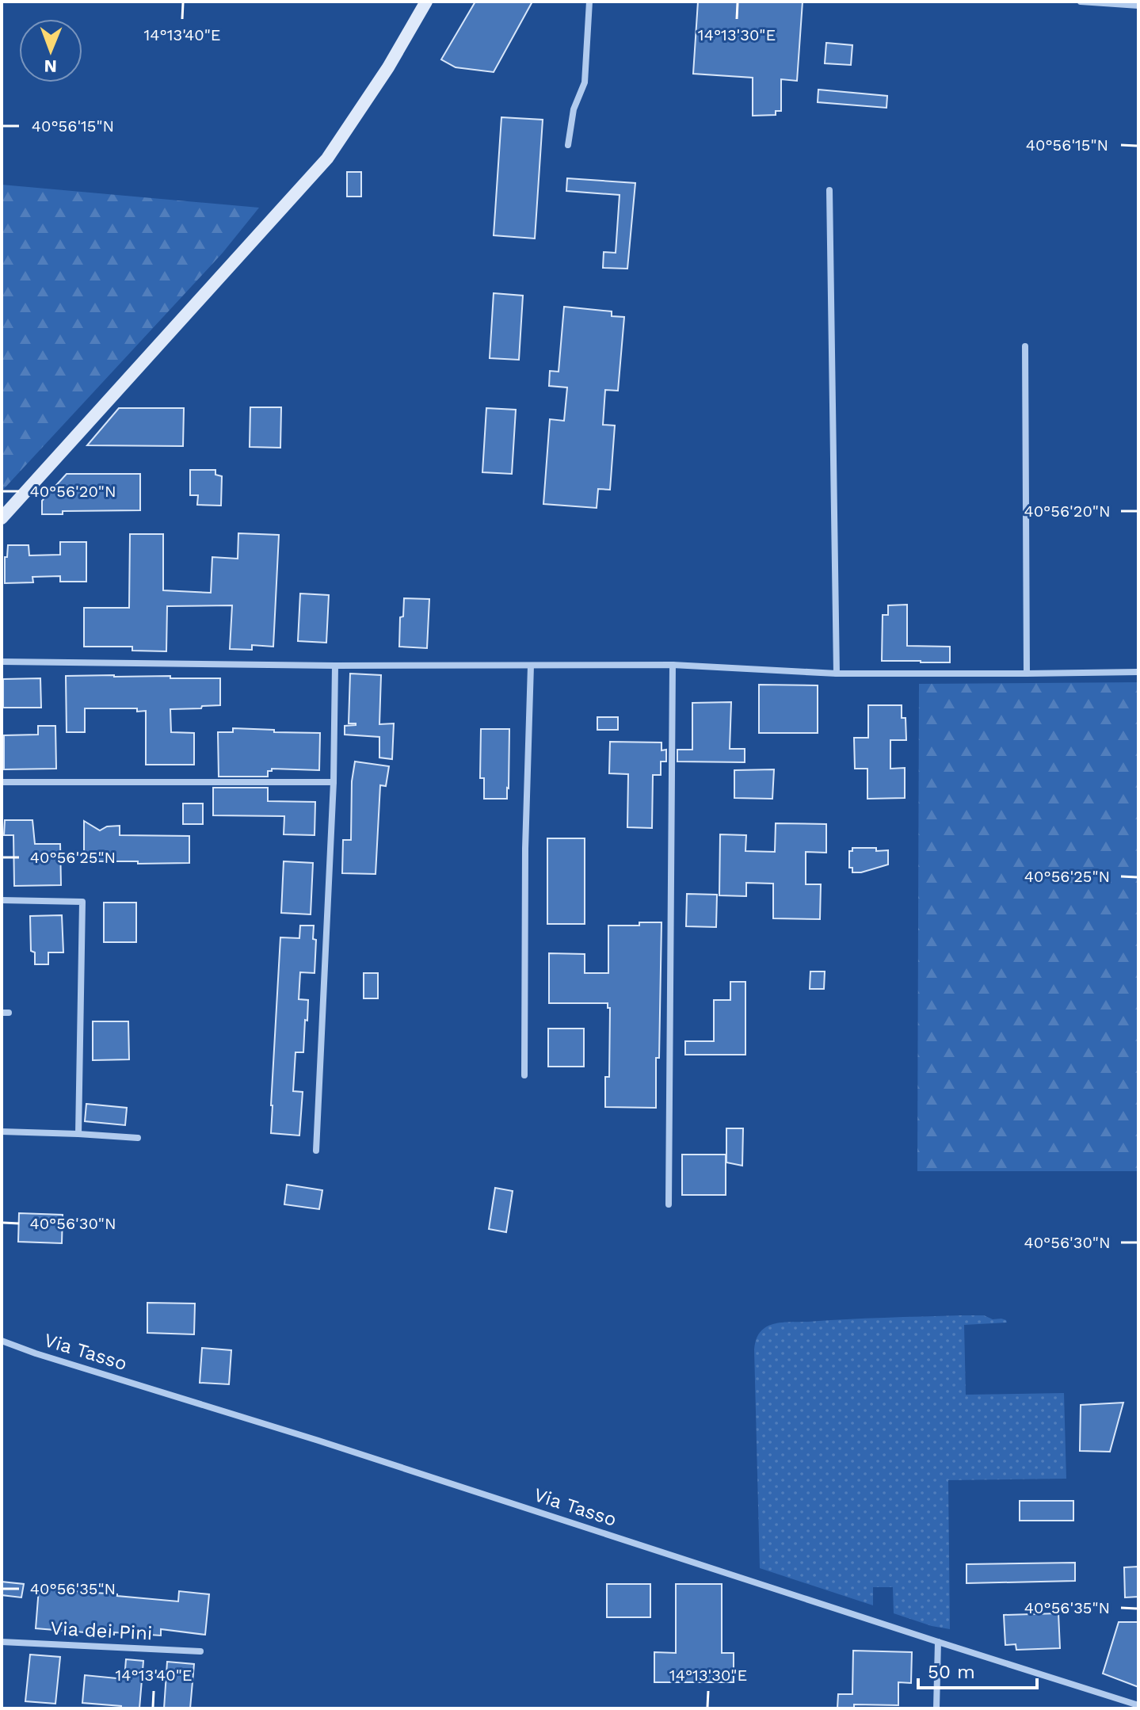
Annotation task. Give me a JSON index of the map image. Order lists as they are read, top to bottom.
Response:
{
  "streets": {
    "street": ["Via Tasso", "Via dei Pini"]
  },
  "scale_bar": "50 m",
  "north": "bottom",
  "coordinates": [
    "14°13'40\"E",
    "14°13'30\"E",
    "40°56'15\"N",
    "40°56'20\"N",
    "40°56'25\"N",
    "40°56'30\"N",
    "40°56'35\"N"
  ]
}
